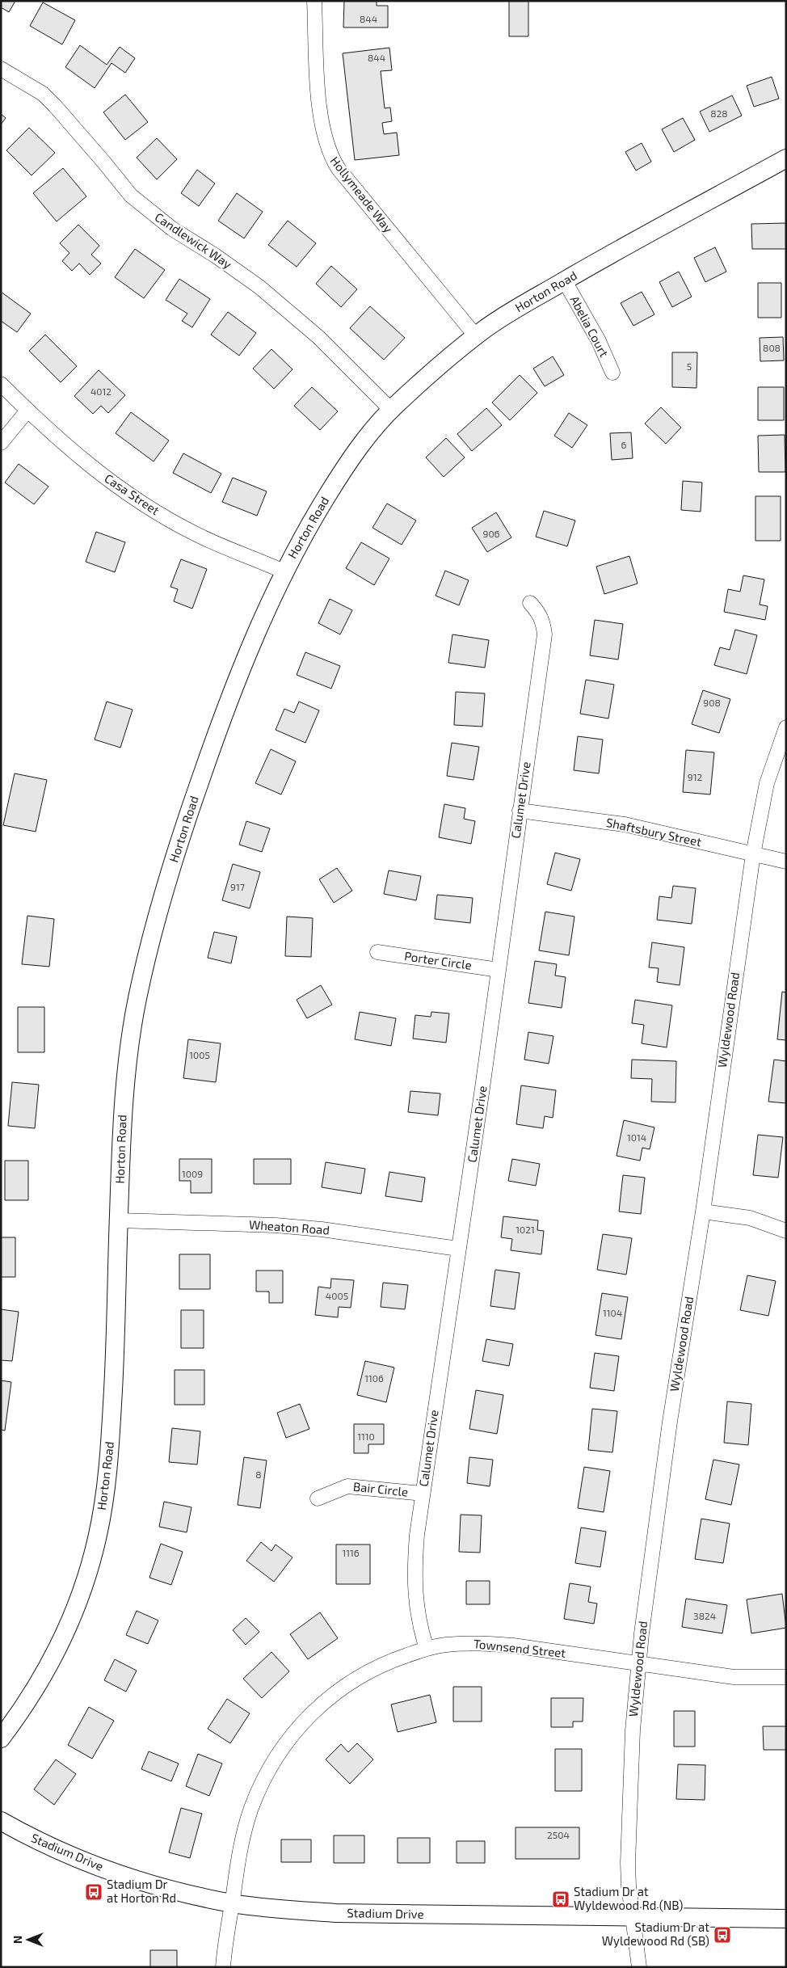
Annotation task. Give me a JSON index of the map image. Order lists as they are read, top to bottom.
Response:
{
  "streets": {
    "street": [
      "Hollymeade Way",
      "Candlewick Way",
      "Horton Road",
      "Abelia Court",
      "Casa Street",
      "Calumet Drive",
      "Shaftsbury Street",
      "Porter Circle",
      "Wyldewood Road",
      "Wheaton Road",
      "Bair Circle",
      "Townsend Street",
      "Stadium Drive"
    ]
  },
  "crossings": [
    ["Hollymeade Way", "Horton Road"],
    ["Candlewick Way", "Horton Road"],
    ["Horton Road", "Abelia Court"],
    ["Horton Road", "Casa Street"],
    ["Horton Road", "Wheaton Road"],
    ["Calumet Drive", "Shaftsbury Street"],
    ["Calumet Drive", "Porter Circle"],
    ["Calumet Drive", "Wheaton Road"],
    ["Calumet Drive", "Bair Circle"],
    ["Calumet Drive", "Townsend Street"],
    ["Shaftsbury Street", "Wyldewood Road"],
    ["Wyldewood Road", "Townsend Street"],
    ["Wyldewood Road", "Stadium Drive"],
    ["Townsend Street", "Stadium Drive"]
  ],
  "places": {
    "bus stop": ["Stadium Dr at Horton Rd", "Stadium Dr at Wyldewood Rd (NB)", "Stadium Dr at Wyldewood Rd (SB)"]
  },
  "house_numbers": [
    "844",
    "844",
    "828",
    "808",
    "5",
    "4012",
    "6",
    "906",
    "908",
    "912",
    "917",
    "1005",
    "1014",
    "1009",
    "1021",
    "4005",
    "1104",
    "1106",
    "1110",
    "8",
    "1116",
    "3824",
    "2504"
  ],
  "north": "left"
}
